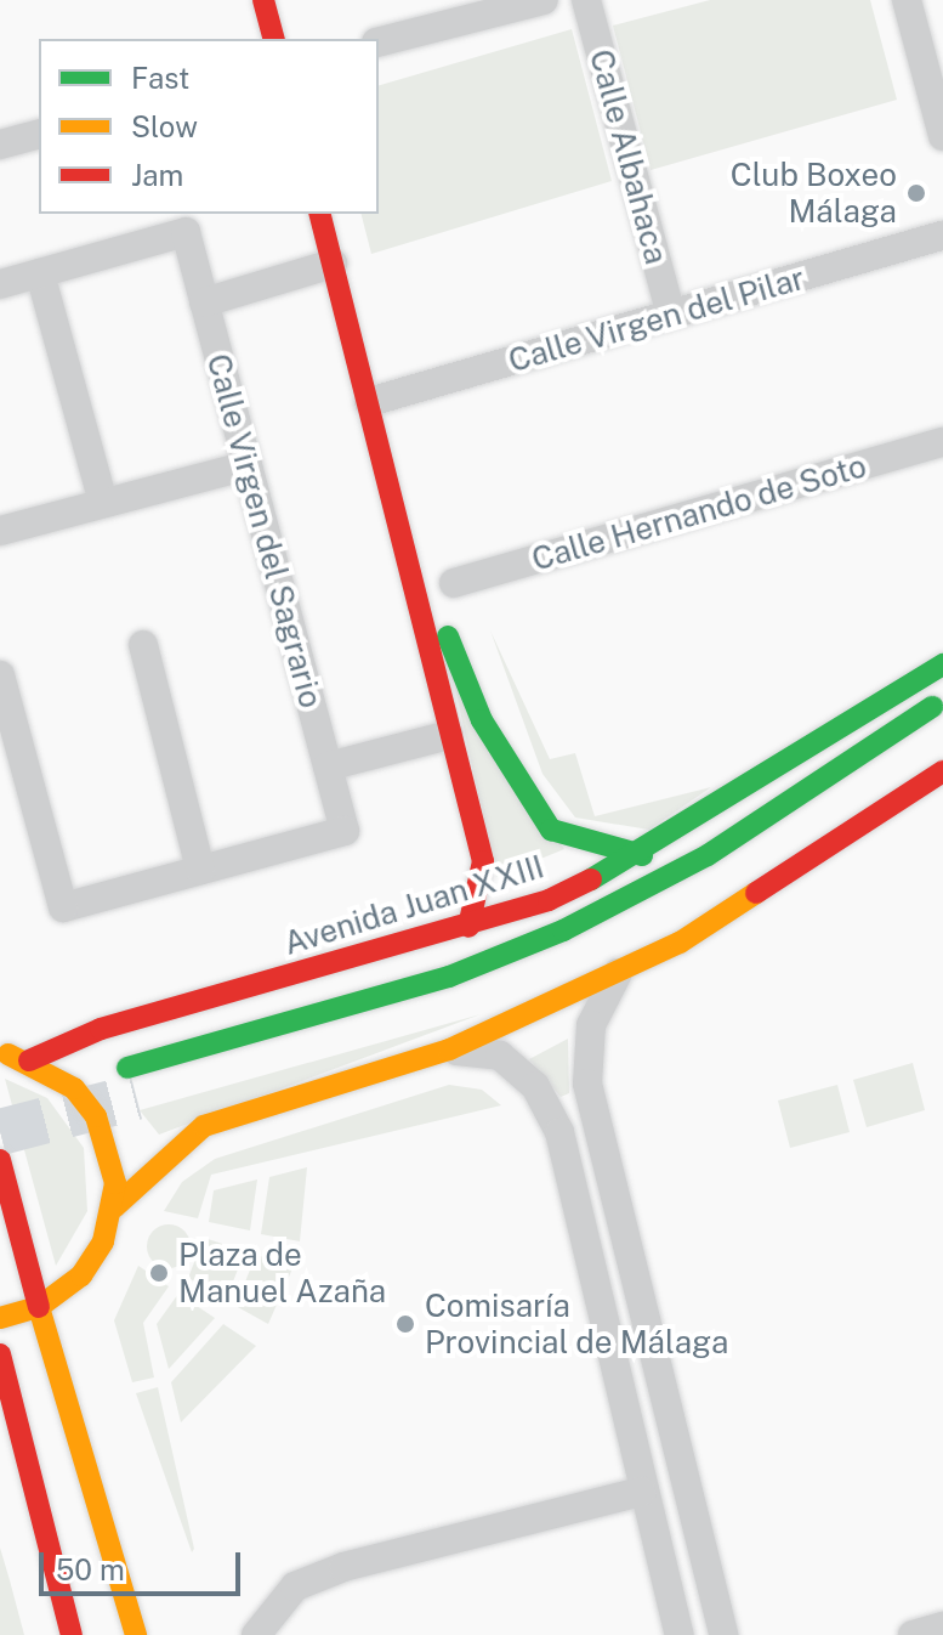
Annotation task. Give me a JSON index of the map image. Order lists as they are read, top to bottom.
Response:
{
  "streets": {
    "main road": ["Avenida Juan XXIII"],
    "street": [
      "Calle Albahaca",
      "Calle Virgen del Pilar",
      "Calle Hernando de Soto",
      "Calle Virgen del Sagrario"
    ]
  },
  "crossings": [
    ["Calle Albahaca", "Calle Virgen del Pilar"]
  ],
  "places": ["Club Boxeo Málaga", "Plaza de Manuel Azaña", "Comisaría Provincial de Málaga"],
  "legend": ["Fast", "Slow", "Jam"],
  "scale_bar": "50 m"
}
